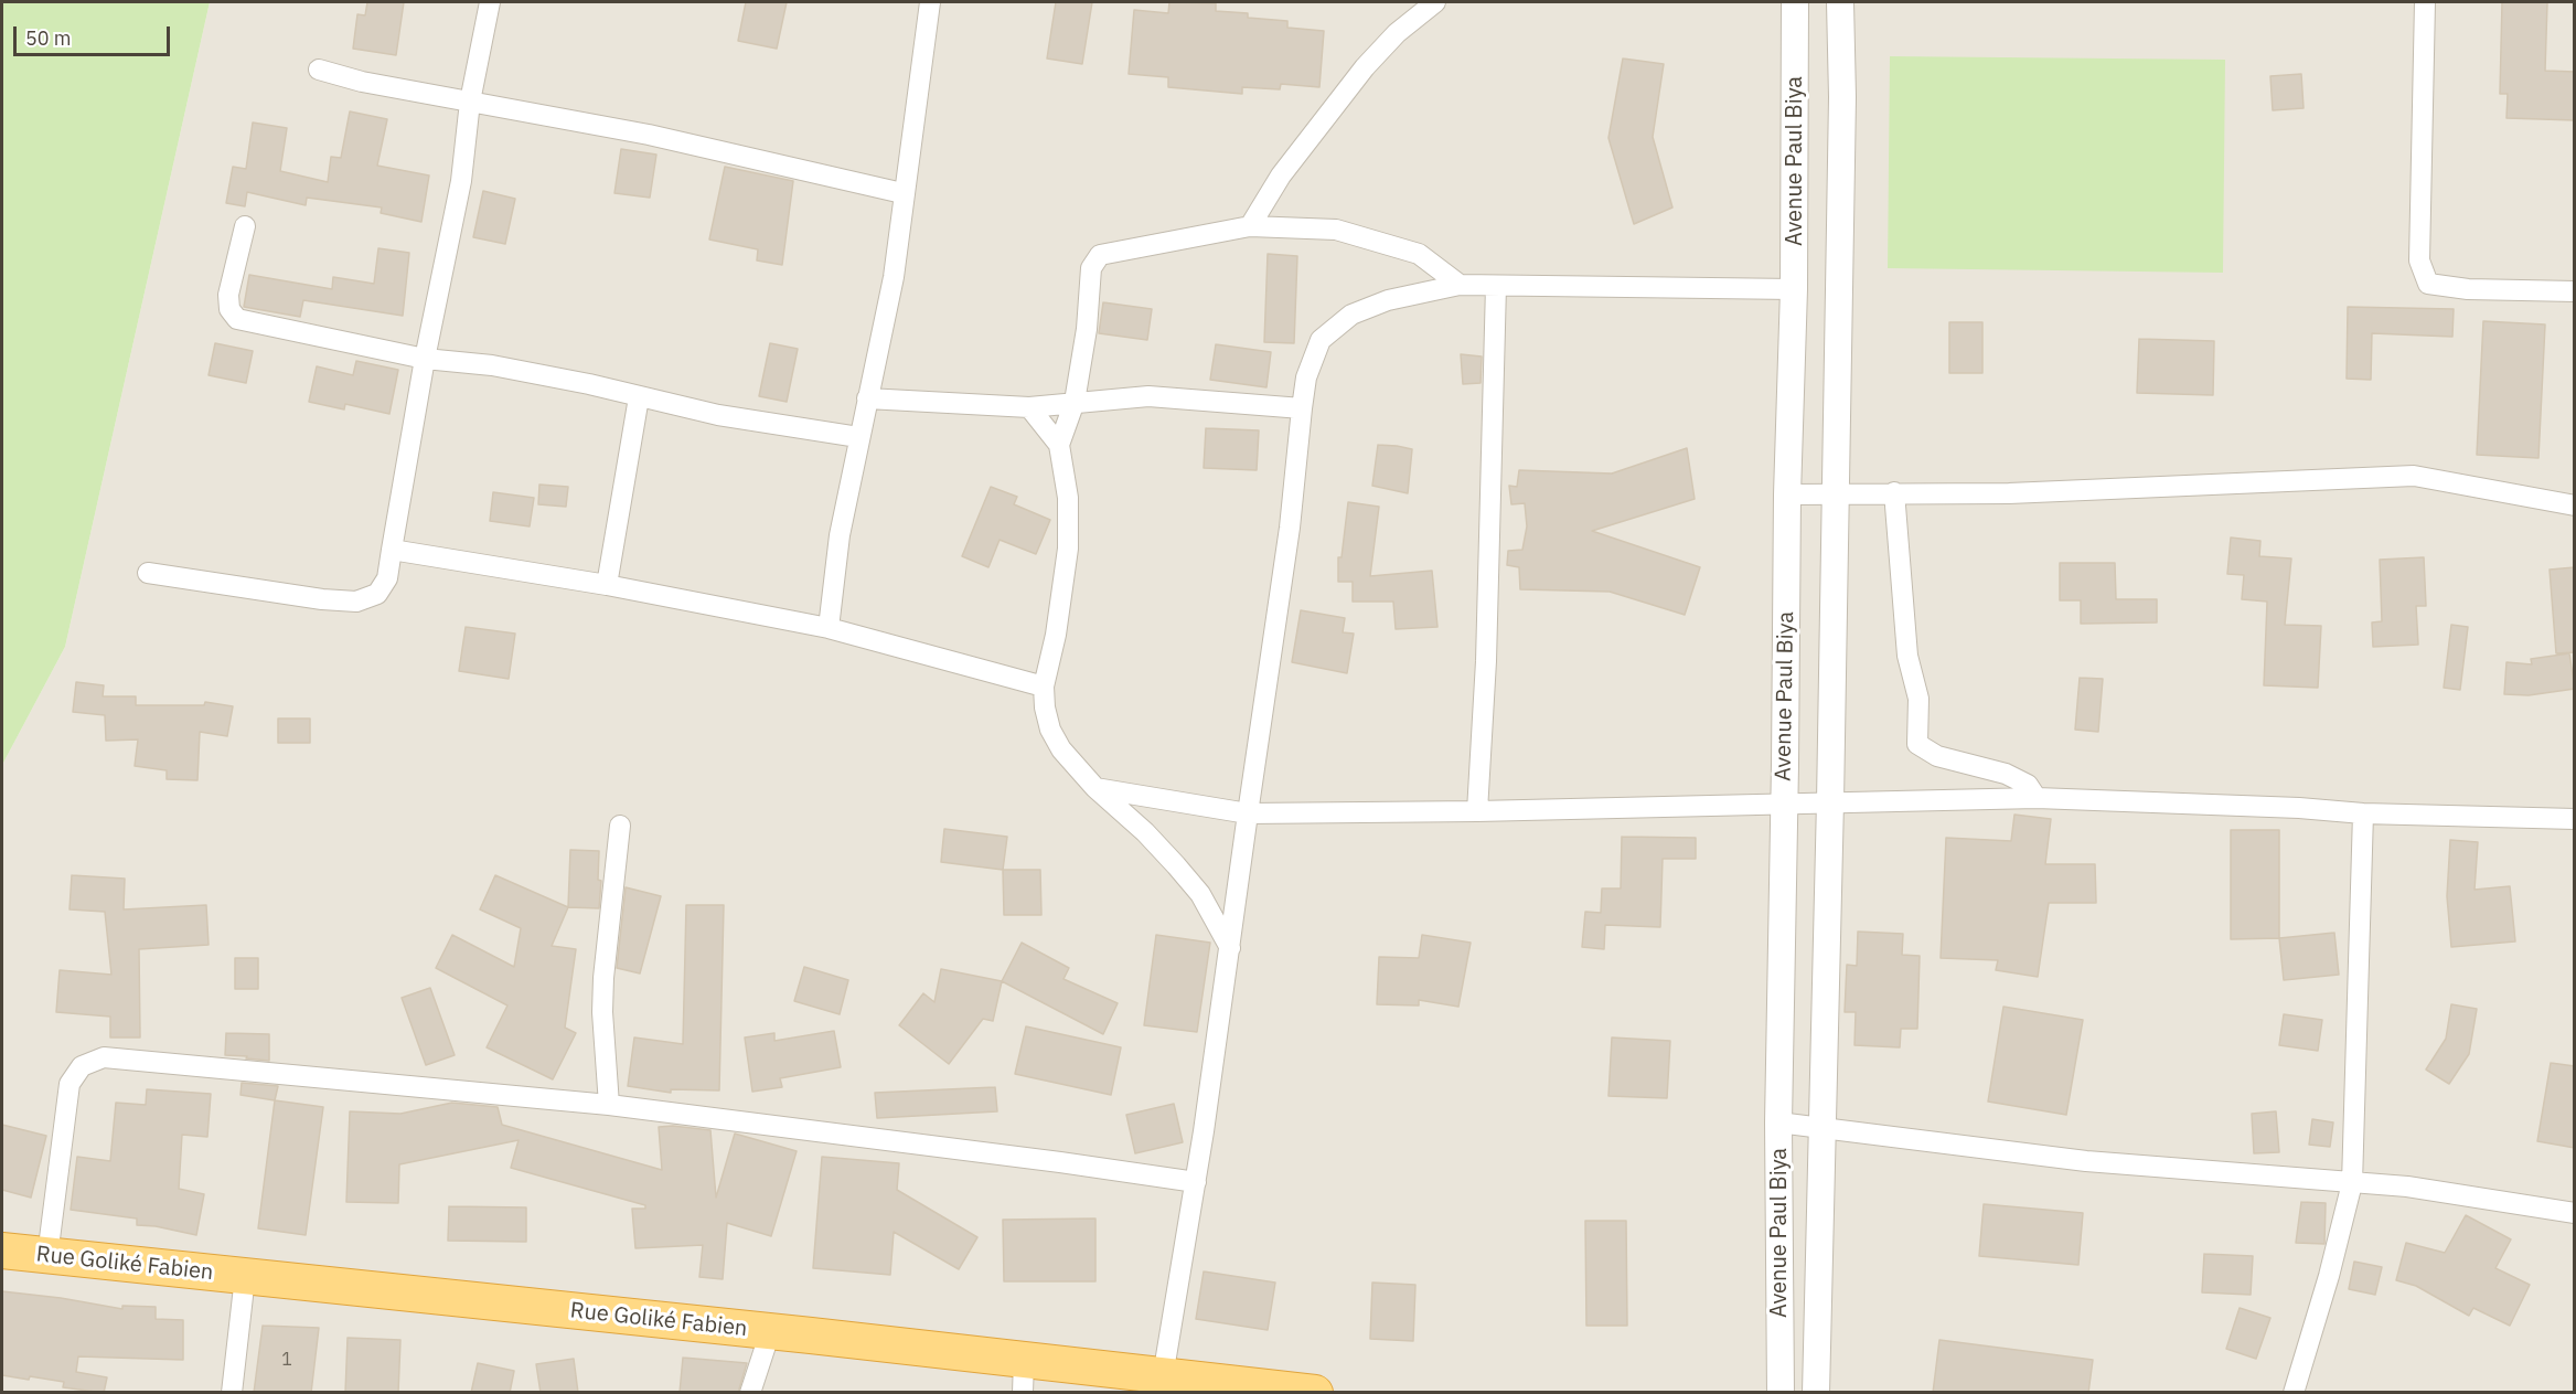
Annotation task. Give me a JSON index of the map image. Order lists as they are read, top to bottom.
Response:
{
  "streets": {
    "highway": ["Rue Goliké Fabien"],
    "street": ["Avenue Paul Biya"]
  },
  "house_numbers": ["1"],
  "scale_bar": "50 m"
}
